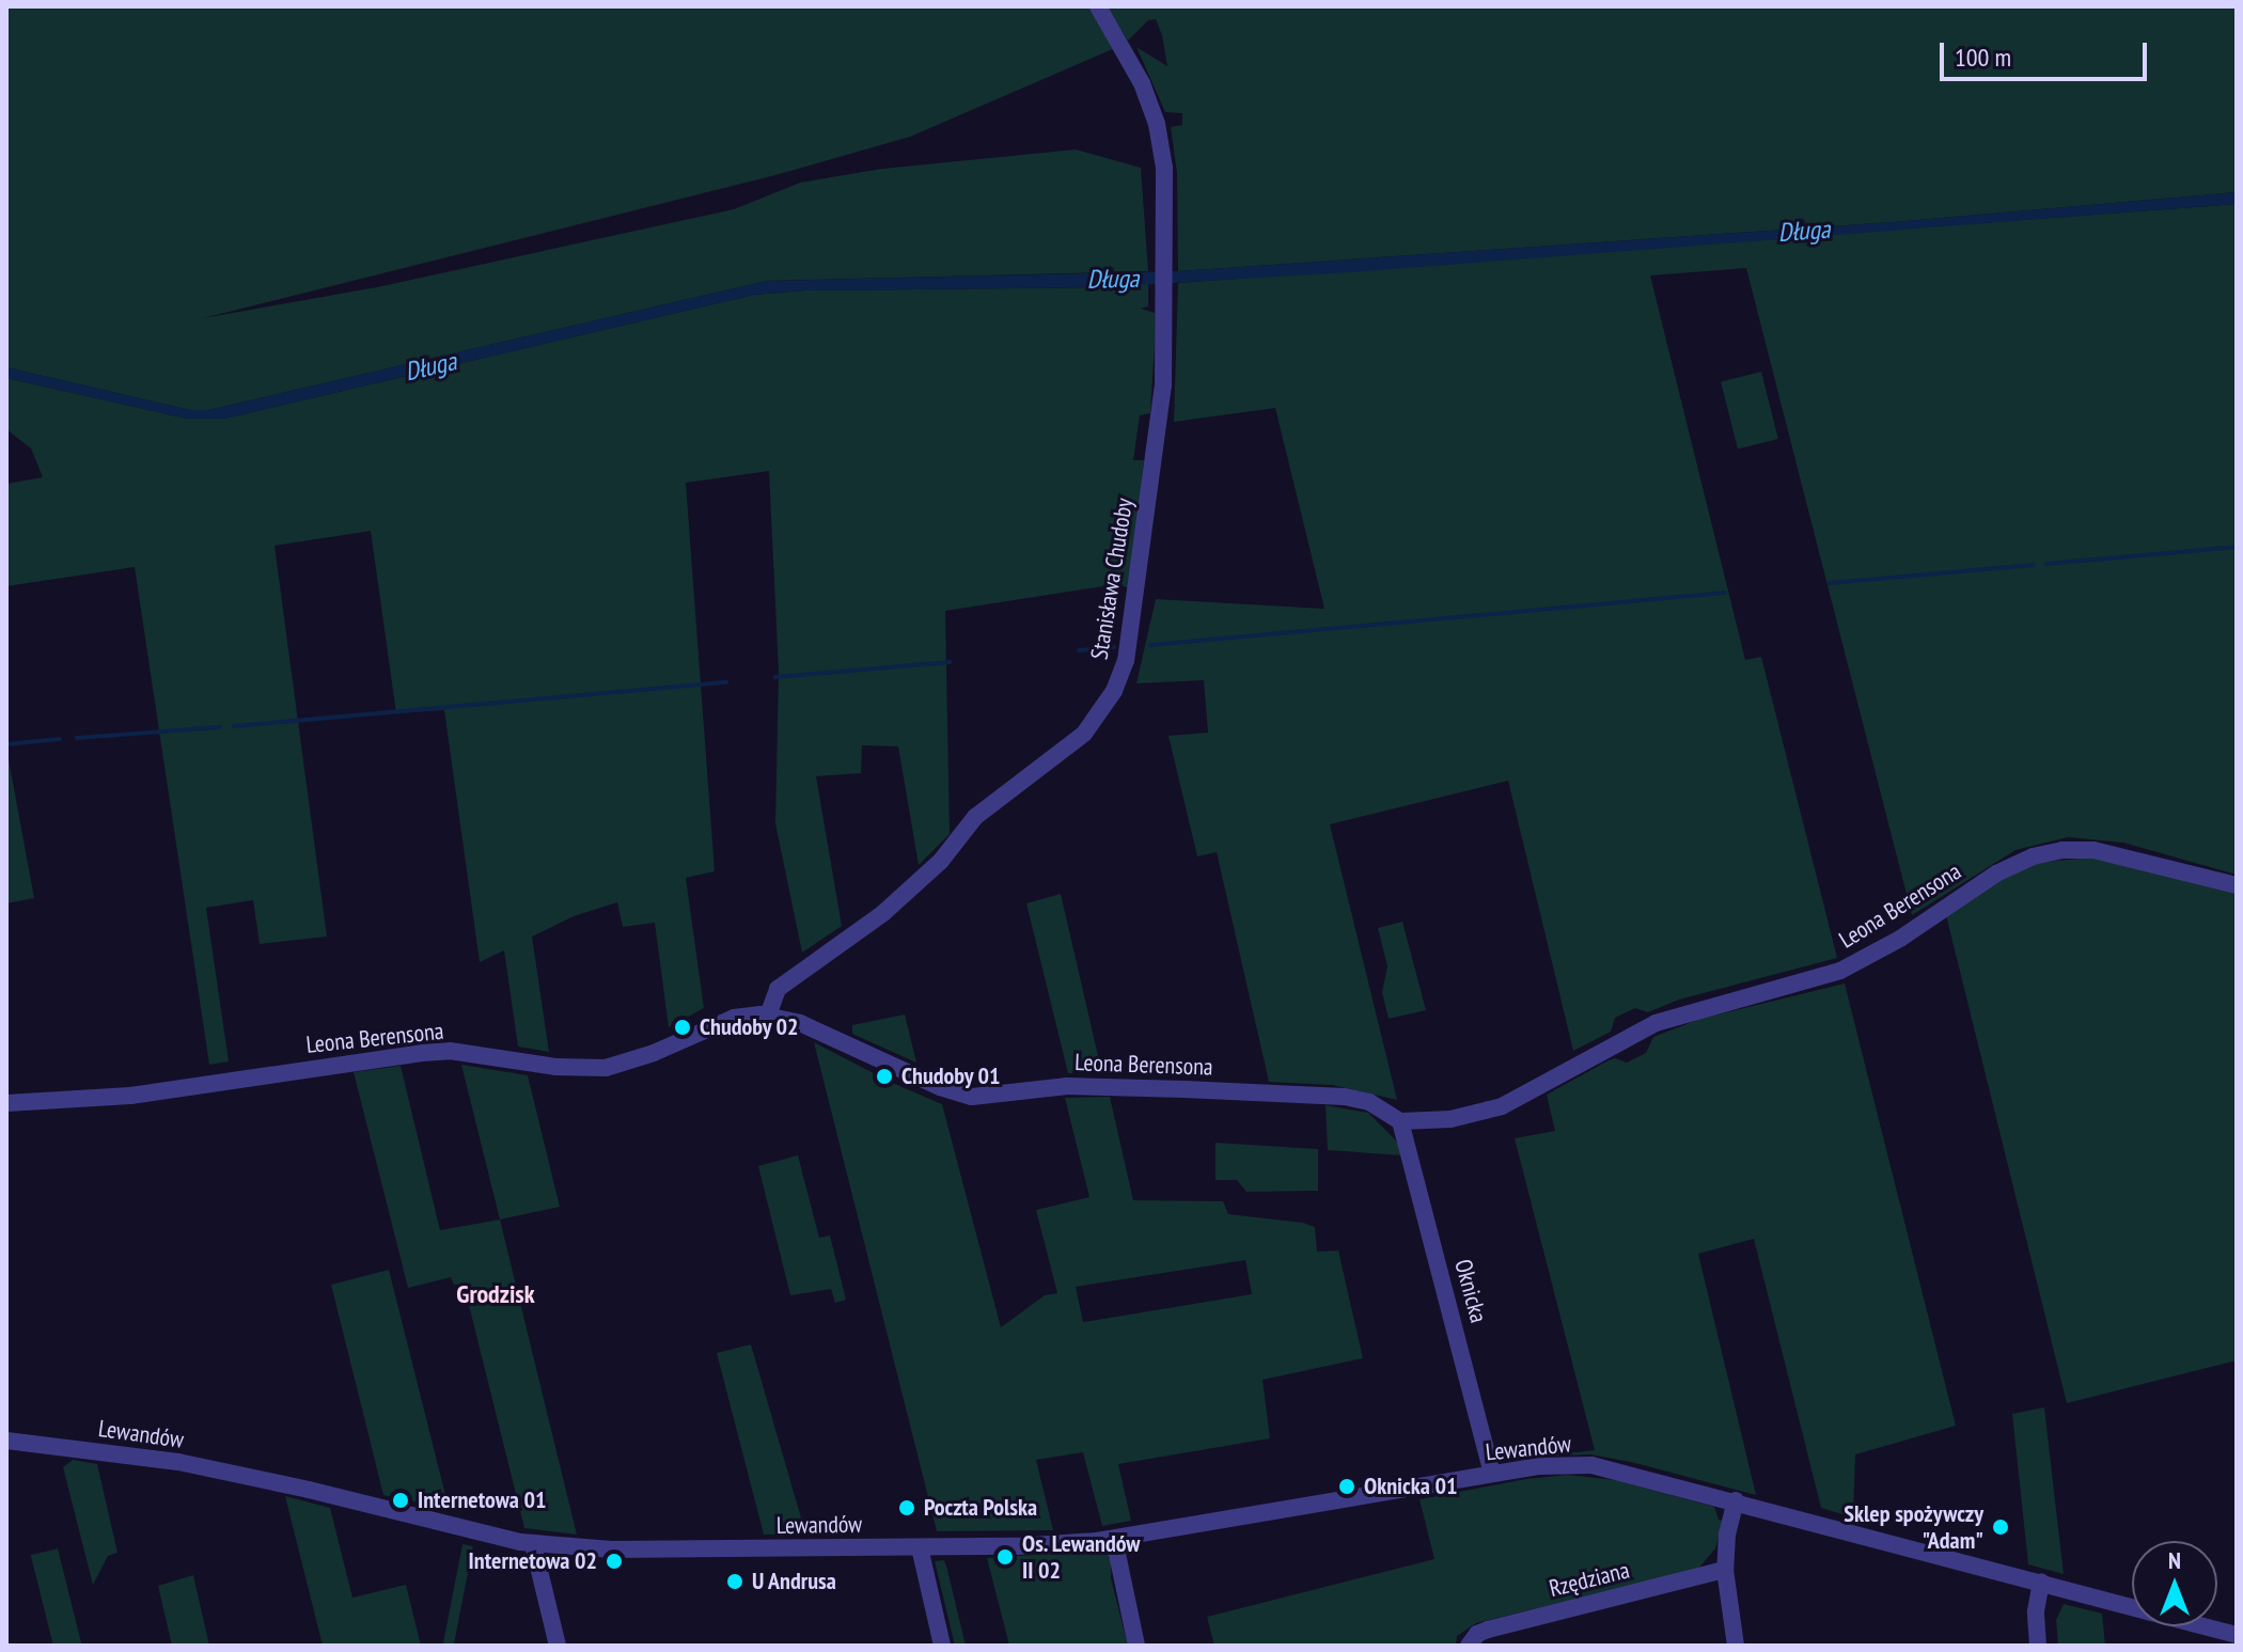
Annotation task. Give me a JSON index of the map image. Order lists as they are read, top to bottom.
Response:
{
  "streets": {
    "street": [
      "Stanisława Chudoby",
      "Leona Berensona",
      "Oknicka",
      "Lewandów",
      "Rzędziana"
    ]
  },
  "crossings": [
    ["Stanisława Chudoby", "Leona Berensona"],
    ["Leona Berensona", "Oknicka"],
    ["Oknicka", "Lewandów"]
  ],
  "districts": ["Grodzisk"],
  "water": ["Długa"],
  "places": [
    "Chudoby 02",
    "Chudoby 01",
    "Oknicka 01",
    "Internetowa 01",
    "Poczta Polska",
    "Sklep spożywczy \"Adam\"",
    "Os. Lewandów II 02",
    "Internetowa 02",
    "U Andrusa"
  ],
  "scale_bar": "100 m",
  "north": "top"
}
